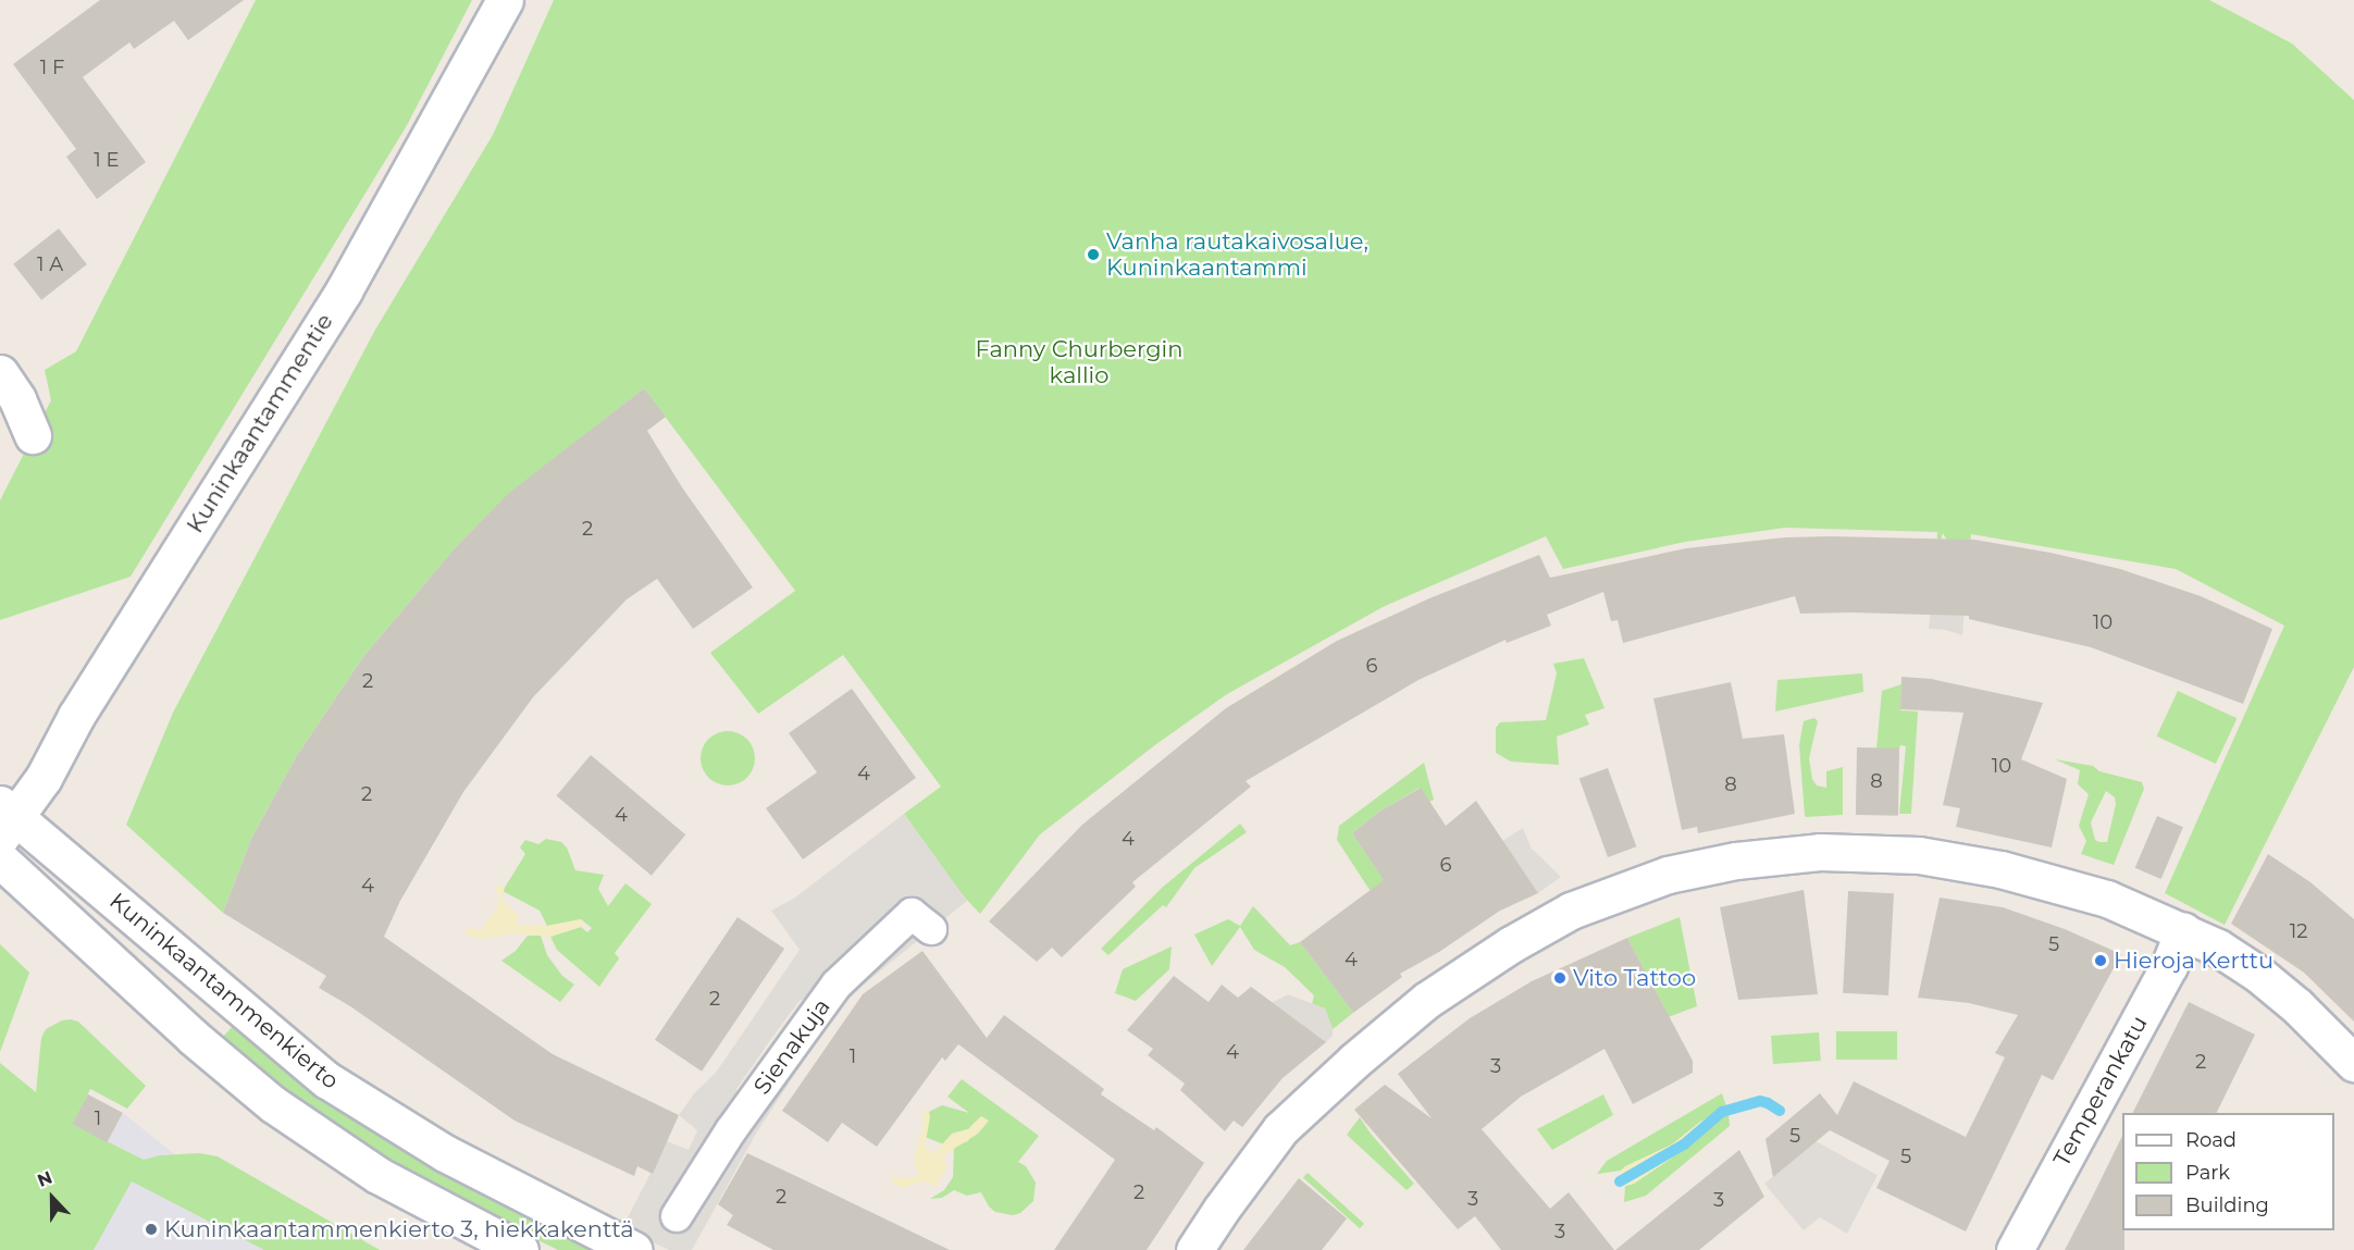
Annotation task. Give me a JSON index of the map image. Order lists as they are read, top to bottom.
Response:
{
  "streets": {
    "street": [
      "Kuninkaantammentie",
      "Kuninkaantammenkierto",
      "Sienakuja",
      "Temperankatu"
    ]
  },
  "crossings": [
    ["Kuninkaantammentie", "Kuninkaantammenkierto"]
  ],
  "parks": ["Fanny Churbergin kallio"],
  "places": [
    "Vanha rautakaivosalue, Kuninkaantammi",
    "Hieroja Kerttu",
    "Vito Tattoo",
    "Kuninkaantammenkierto 3, hiekkakenttä"
  ],
  "house_numbers": [
    "1 F",
    "1 E",
    "1 A",
    "2",
    "10",
    "6",
    "2",
    "10",
    "4",
    "8",
    "8",
    "2",
    "4",
    "4",
    "6",
    "4",
    "12",
    "5",
    "4",
    "2",
    "4",
    "1",
    "2",
    "3",
    "1",
    "5",
    "5",
    "2",
    "2",
    "3",
    "3",
    "3"
  ],
  "legend": ["Road", "Park", "Building"],
  "north": "top"
}
